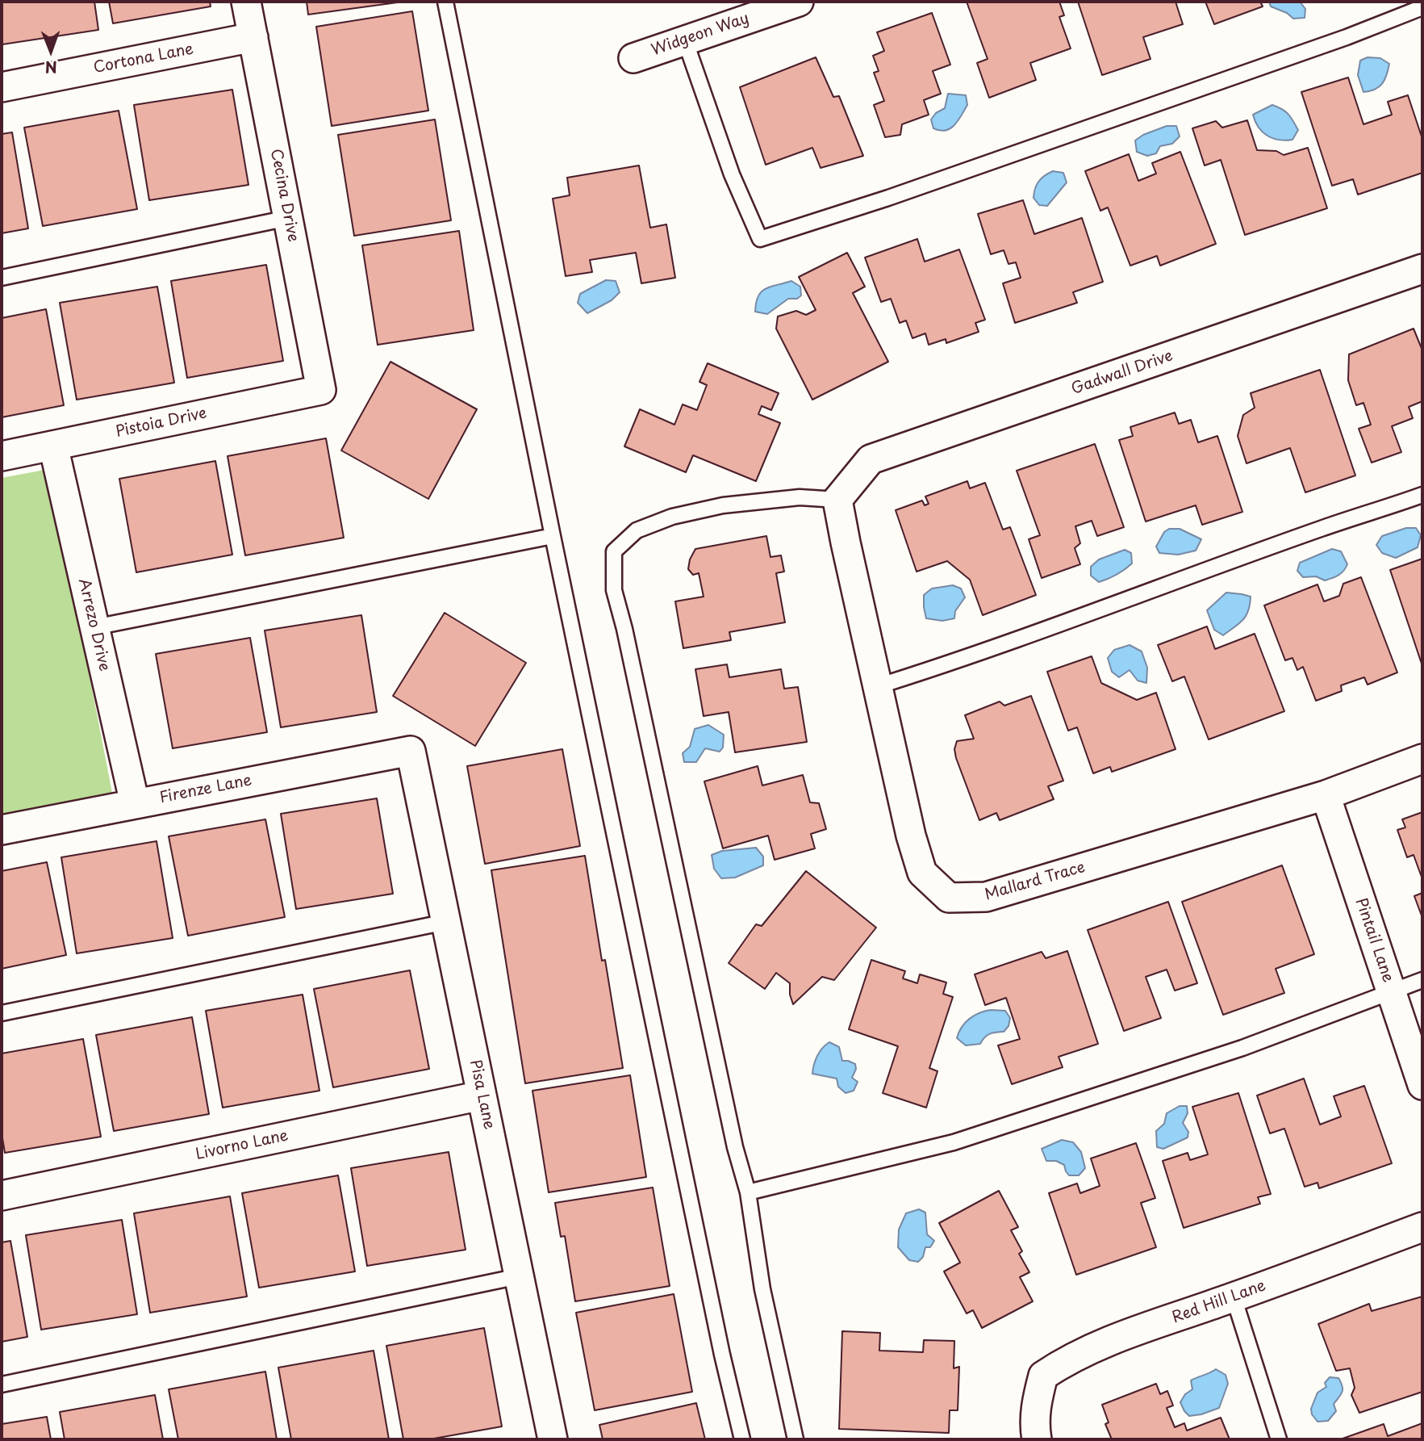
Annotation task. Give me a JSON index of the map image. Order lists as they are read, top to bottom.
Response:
{
  "streets": {
    "street": [
      "Widgeon Way",
      "Cortona Lane",
      "Cecina Drive",
      "Gadwall Drive",
      "Pistoia Drive",
      "Arrezo Drive",
      "Firenze Lane",
      "Mallard Trace",
      "Pintail Lane",
      "Pisa Lane",
      "Livorno Lane",
      "Red Hill Lane"
    ]
  },
  "crossings": [
    ["Cortona Lane", "Cecina Drive"],
    ["Cecina Drive", "Pistoia Drive"],
    ["Gadwall Drive", "Mallard Trace"],
    ["Pistoia Drive", "Arrezo Drive"],
    ["Arrezo Drive", "Firenze Lane"],
    ["Firenze Lane", "Pisa Lane"],
    ["Mallard Trace", "Pintail Lane"],
    ["Pisa Lane", "Livorno Lane"]
  ],
  "north": "bottom"
}
